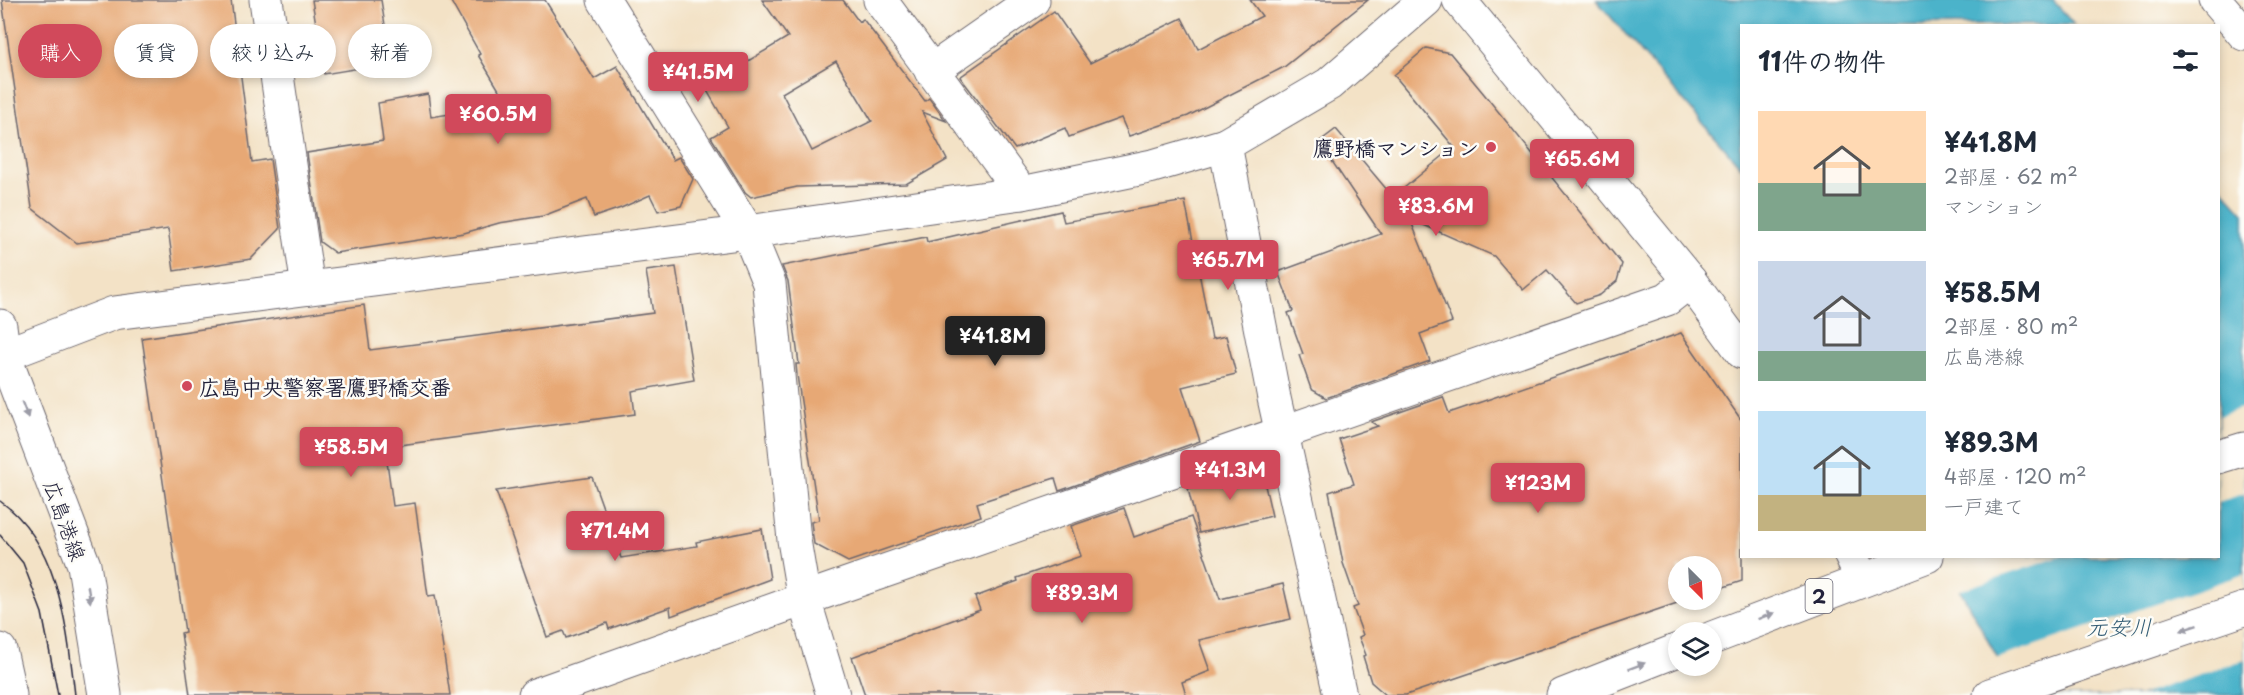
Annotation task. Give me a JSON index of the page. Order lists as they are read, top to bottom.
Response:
{
  "streets": {
    "main road": ["広島港線", "2"]
  },
  "one_way": ["広島港線"],
  "water": ["元安川"],
  "places": ["鷹野橋マンション", "広島中央警察署鷹野橋交番"],
  "north": "bottom right",
  "page": {
    "chip": [
      "購入",
      "賃貸",
      "絞り込み",
      "新着"
    ],
    "heading": "11件の物件",
    "price": [
      "¥41.5M",
      "¥60.5M",
      "¥65.6M",
      "¥83.6M",
      "¥65.7M",
      "¥41.8M",
      "¥58.5M",
      "¥41.3M",
      "¥123M",
      "¥71.4M",
      "¥89.3M"
    ],
    "list": [
      {
        "name": "¥41.8M",
        "note": "2部屋 · 62 m² · マンション"
      },
      {
        "name": "¥58.5M",
        "note": "2部屋 · 80 m² · 広島港線"
      },
      {
        "name": "¥89.3M",
        "note": "4部屋 · 120 m² · 一戸建て"
      }
    ]
  }
}
